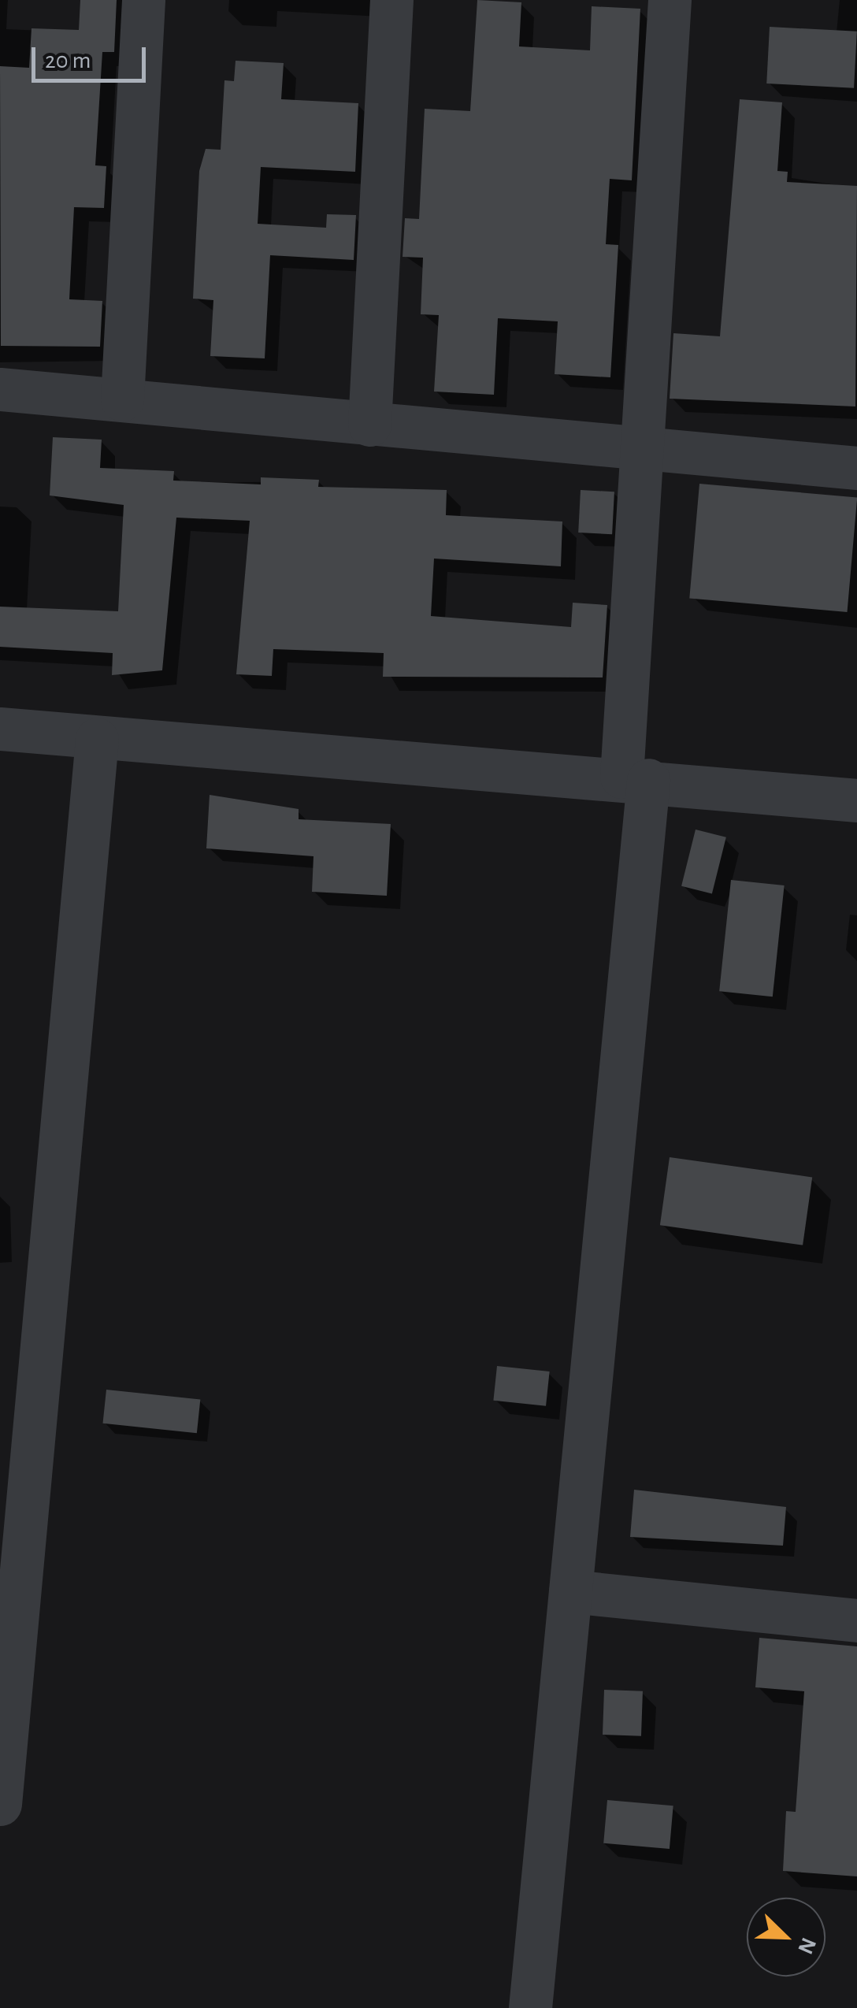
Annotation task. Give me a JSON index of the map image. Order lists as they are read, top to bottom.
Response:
{
  "scale_bar": "20 m",
  "north": "bottom right"
}
